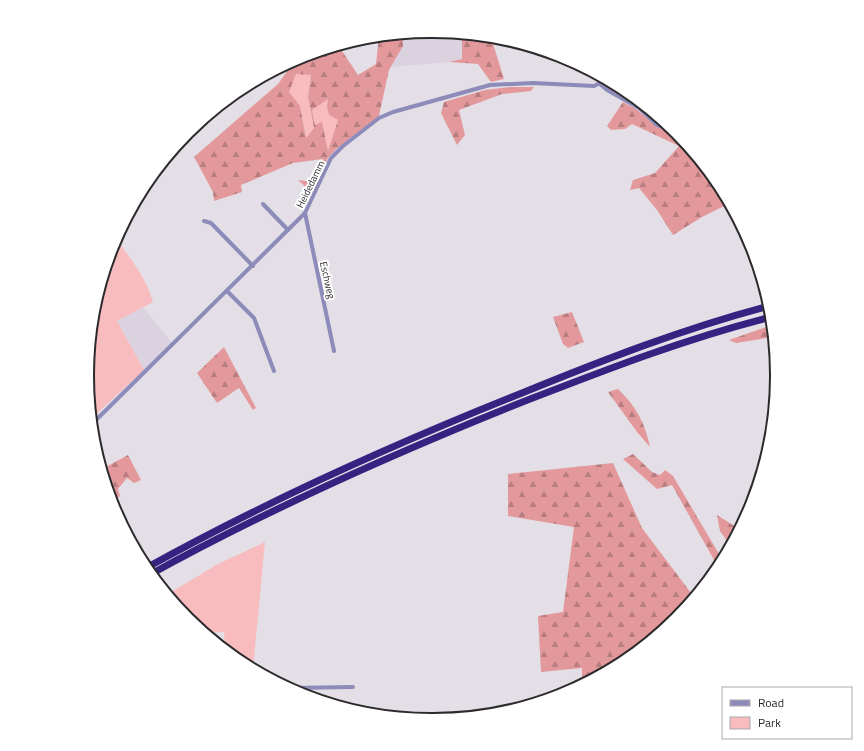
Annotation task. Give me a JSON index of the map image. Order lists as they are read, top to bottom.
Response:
{
  "streets": {
    "street": ["Heidedamm", "Eschweg"]
  },
  "crossings": [
    ["Heidedamm", "Eschweg"]
  ],
  "legend": ["Road", "Park"]
}
